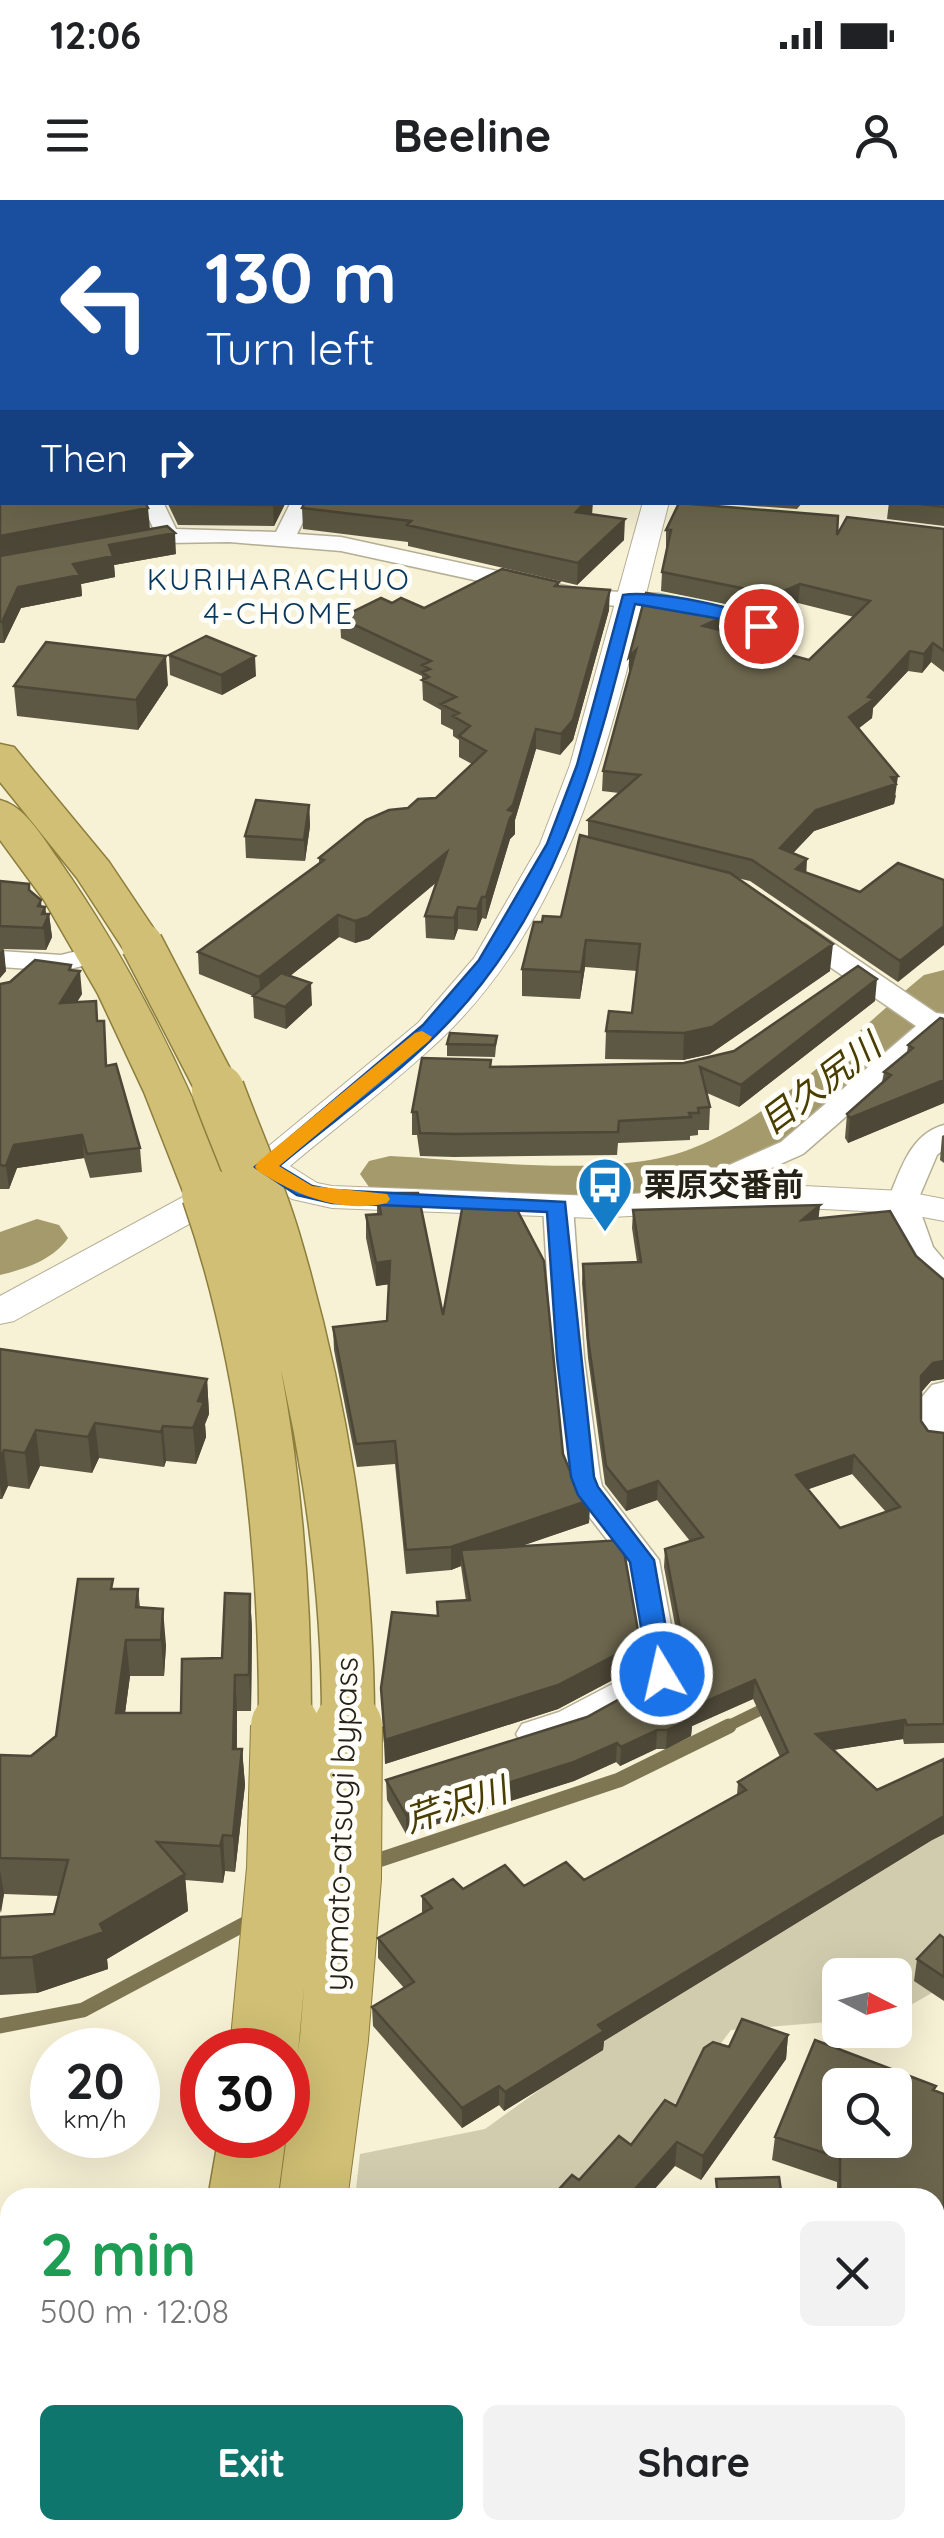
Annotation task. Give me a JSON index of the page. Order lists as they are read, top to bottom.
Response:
{
  "streets": {
    "highway": ["yamato-atsugi bypass"]
  },
  "districts": ["KURIHARACHUO 4-CHOME"],
  "water": ["目久尻川", "芹沢川"],
  "places": {
    "bus stop": ["栗原交番前"]
  },
  "north": "right",
  "page": {
    "status": "12:06",
    "header": "Beeline",
    "turn": ["130 m", "Turn left"],
    "then": "Then",
    "speed": "20 km/h",
    "limit": "30",
    "heading": ["2 min", "500 m · 12:08"],
    "buttons": ["Exit", "Share"]
  }
}
